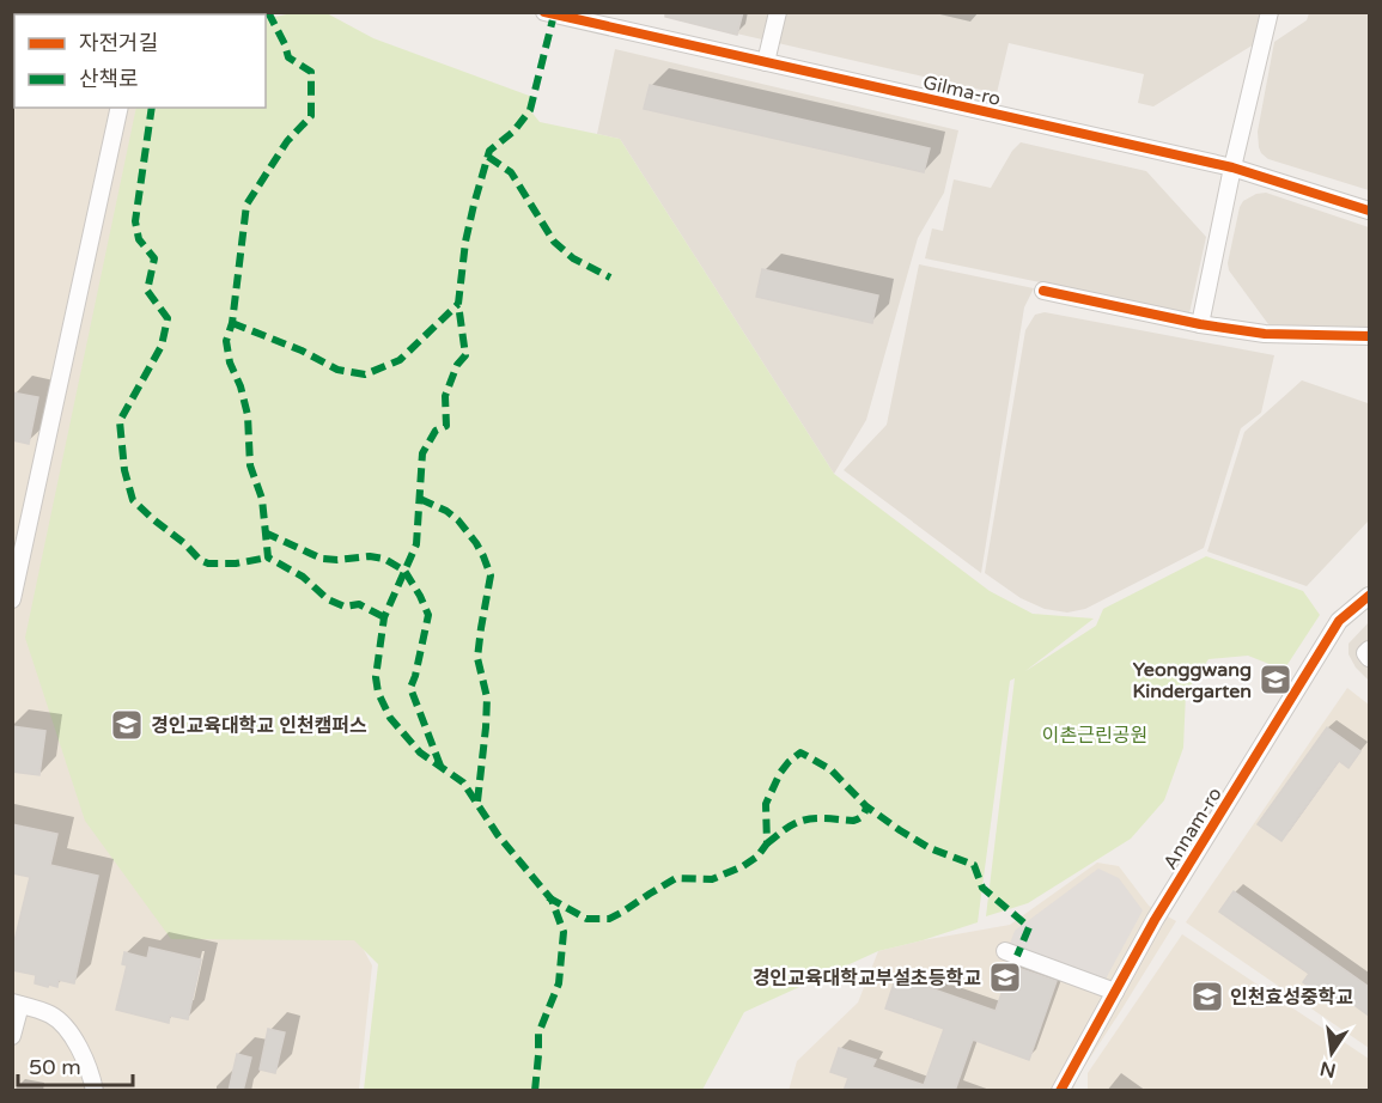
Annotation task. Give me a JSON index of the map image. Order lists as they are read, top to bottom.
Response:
{
  "streets": {
    "street": ["Gilma-ro", "Annam-ro"]
  },
  "parks": ["이촌근린공원"],
  "places": {
    "school or university": [
      "Yeonggwang Kindergarten",
      "경인교육대학교 인천캠퍼스",
      "경인교육대학교부설초등학교",
      "인천효성중학교"
    ]
  },
  "legend": ["자전거길", "산책로"],
  "scale_bar": "50 m",
  "north": "bottom"
}
